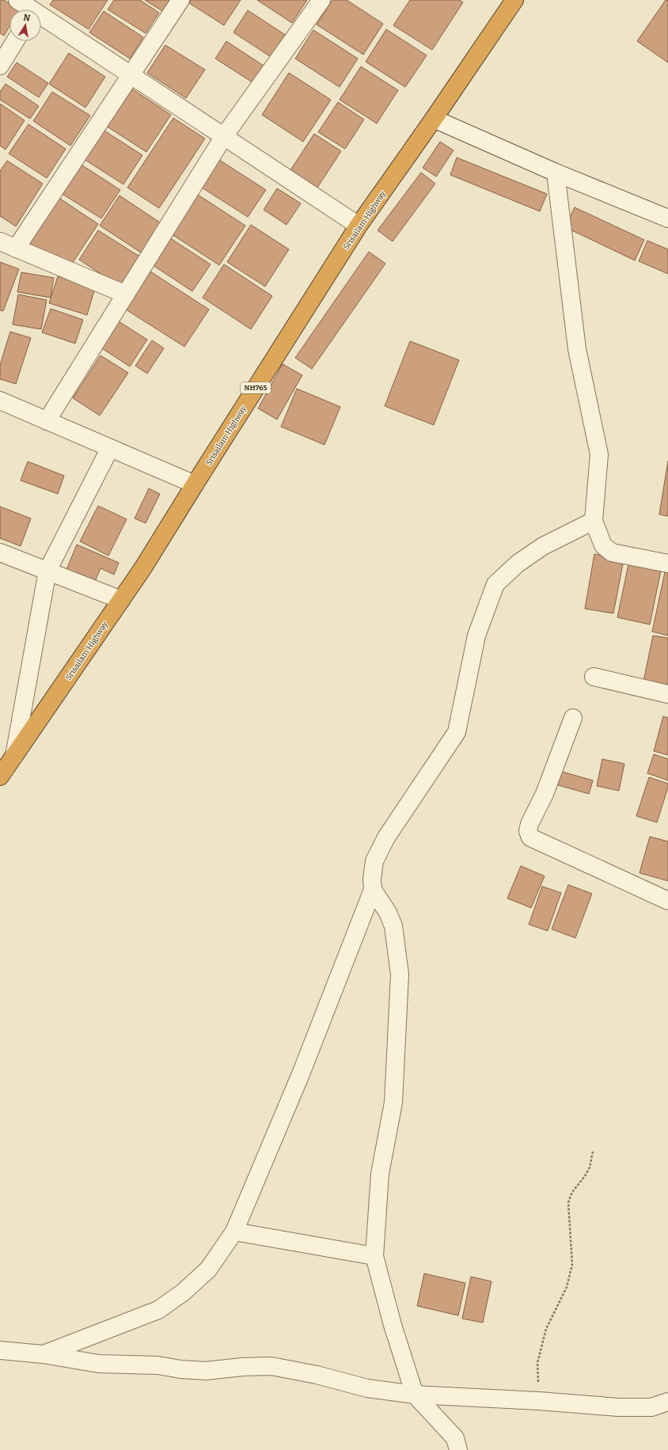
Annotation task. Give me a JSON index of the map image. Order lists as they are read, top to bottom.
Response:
{
  "streets": {
    "highway": ["Srisailam Highway", "NH765"]
  },
  "north": "top"
}
